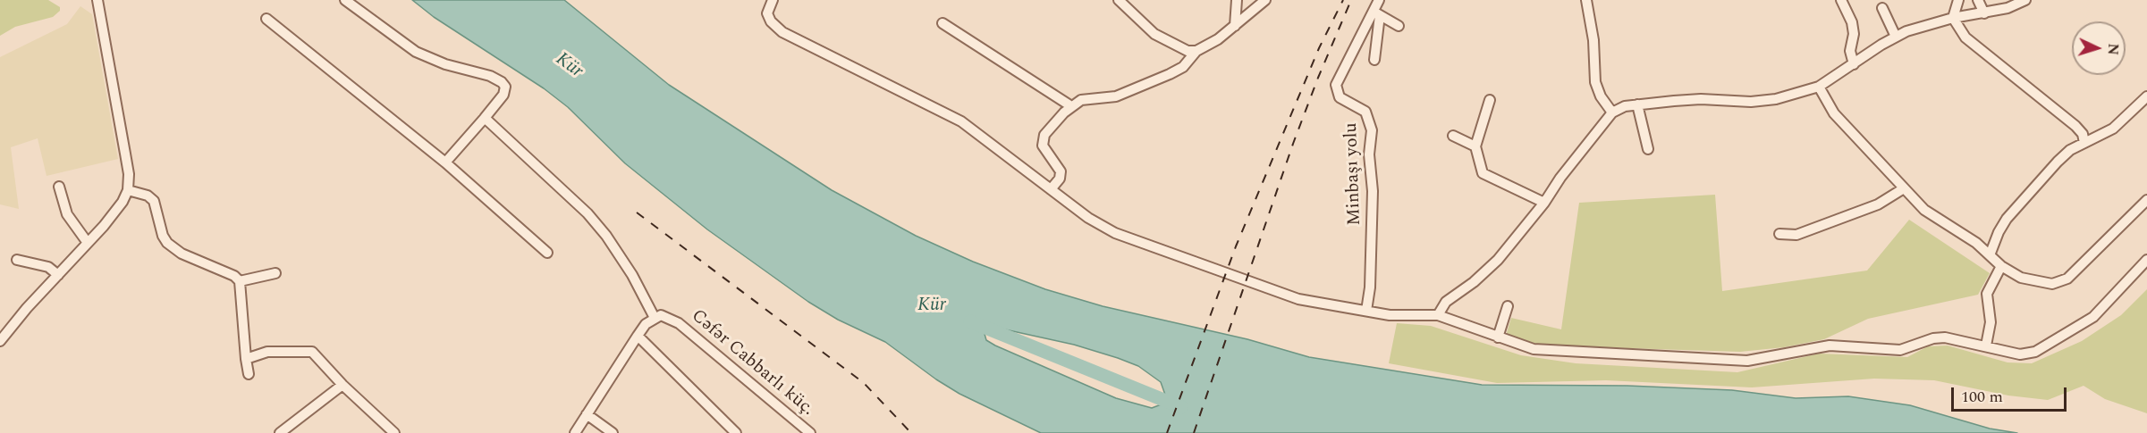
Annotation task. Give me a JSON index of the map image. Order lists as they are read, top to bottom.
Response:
{
  "streets": {
    "street": ["Minbaşı yolu", "Cəfər Cabbarlı küç."]
  },
  "water": ["Kür"],
  "scale_bar": "100 m",
  "north": "right"
}
